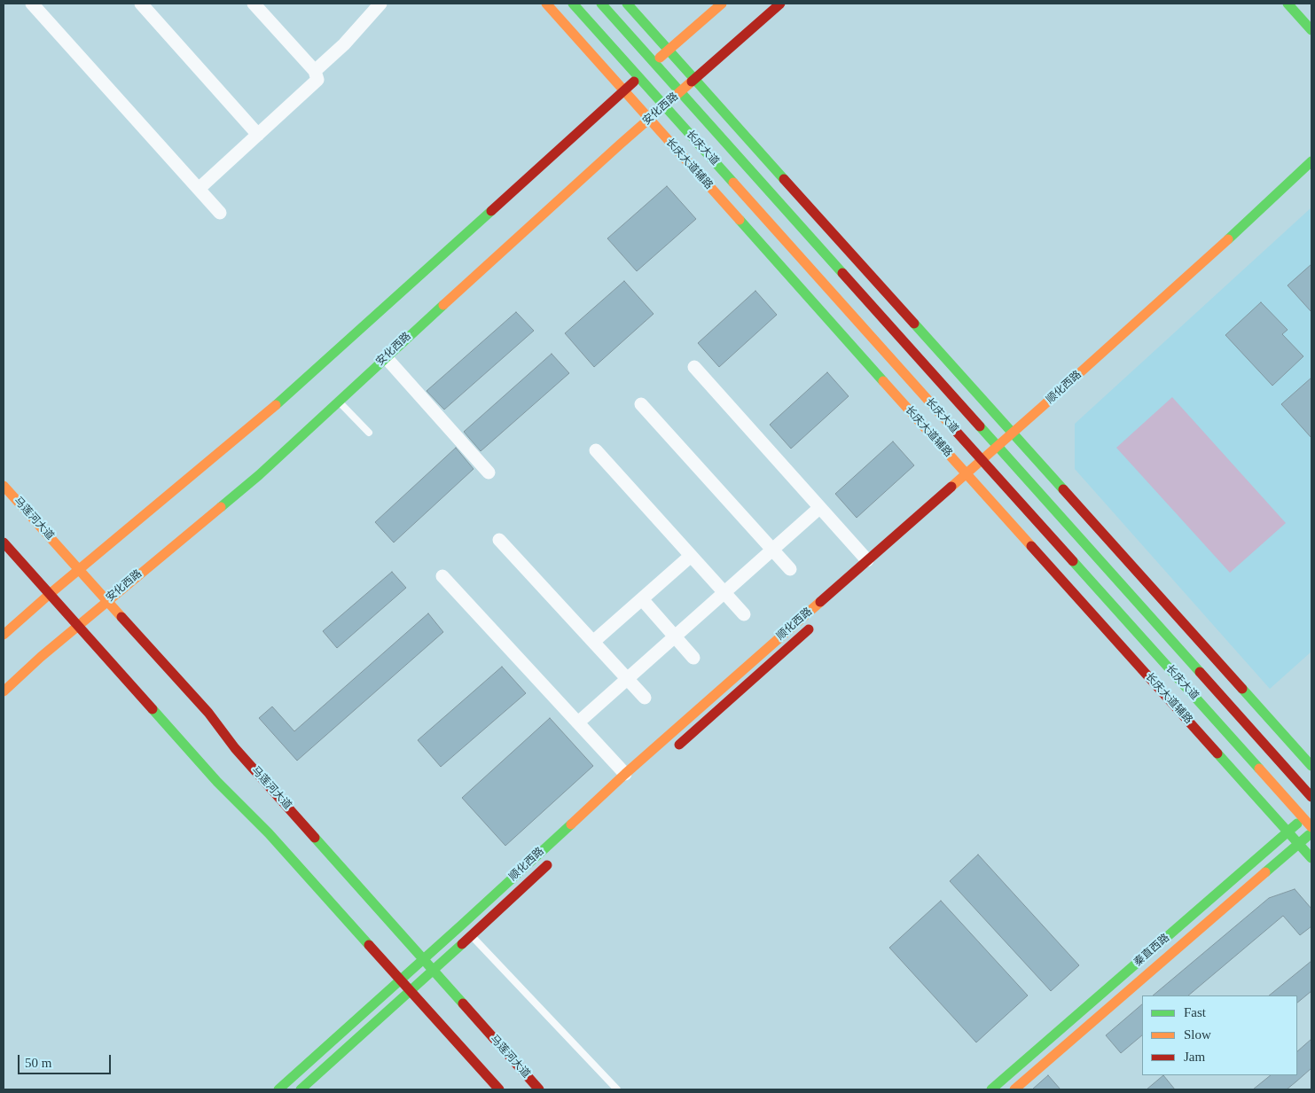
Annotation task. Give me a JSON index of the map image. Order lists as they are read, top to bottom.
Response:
{
  "streets": {
    "main road": [
      "安化西路",
      "长庆大道",
      "长庆大道辅路",
      "顺化西路",
      "马莲河大道",
      "秦直西路"
    ]
  },
  "crossings": [
    ["安化西路", "长庆大道"],
    ["安化西路", "长庆大道辅路"],
    ["安化西路", "马莲河大道"],
    ["长庆大道", "长庆大道辅路"],
    ["长庆大道", "顺化西路"],
    ["长庆大道", "秦直西路"],
    ["长庆大道辅路", "顺化西路"],
    ["长庆大道辅路", "秦直西路"],
    ["顺化西路", "马莲河大道"]
  ],
  "legend": ["Fast", "Slow", "Jam"],
  "scale_bar": "50 m"
}
